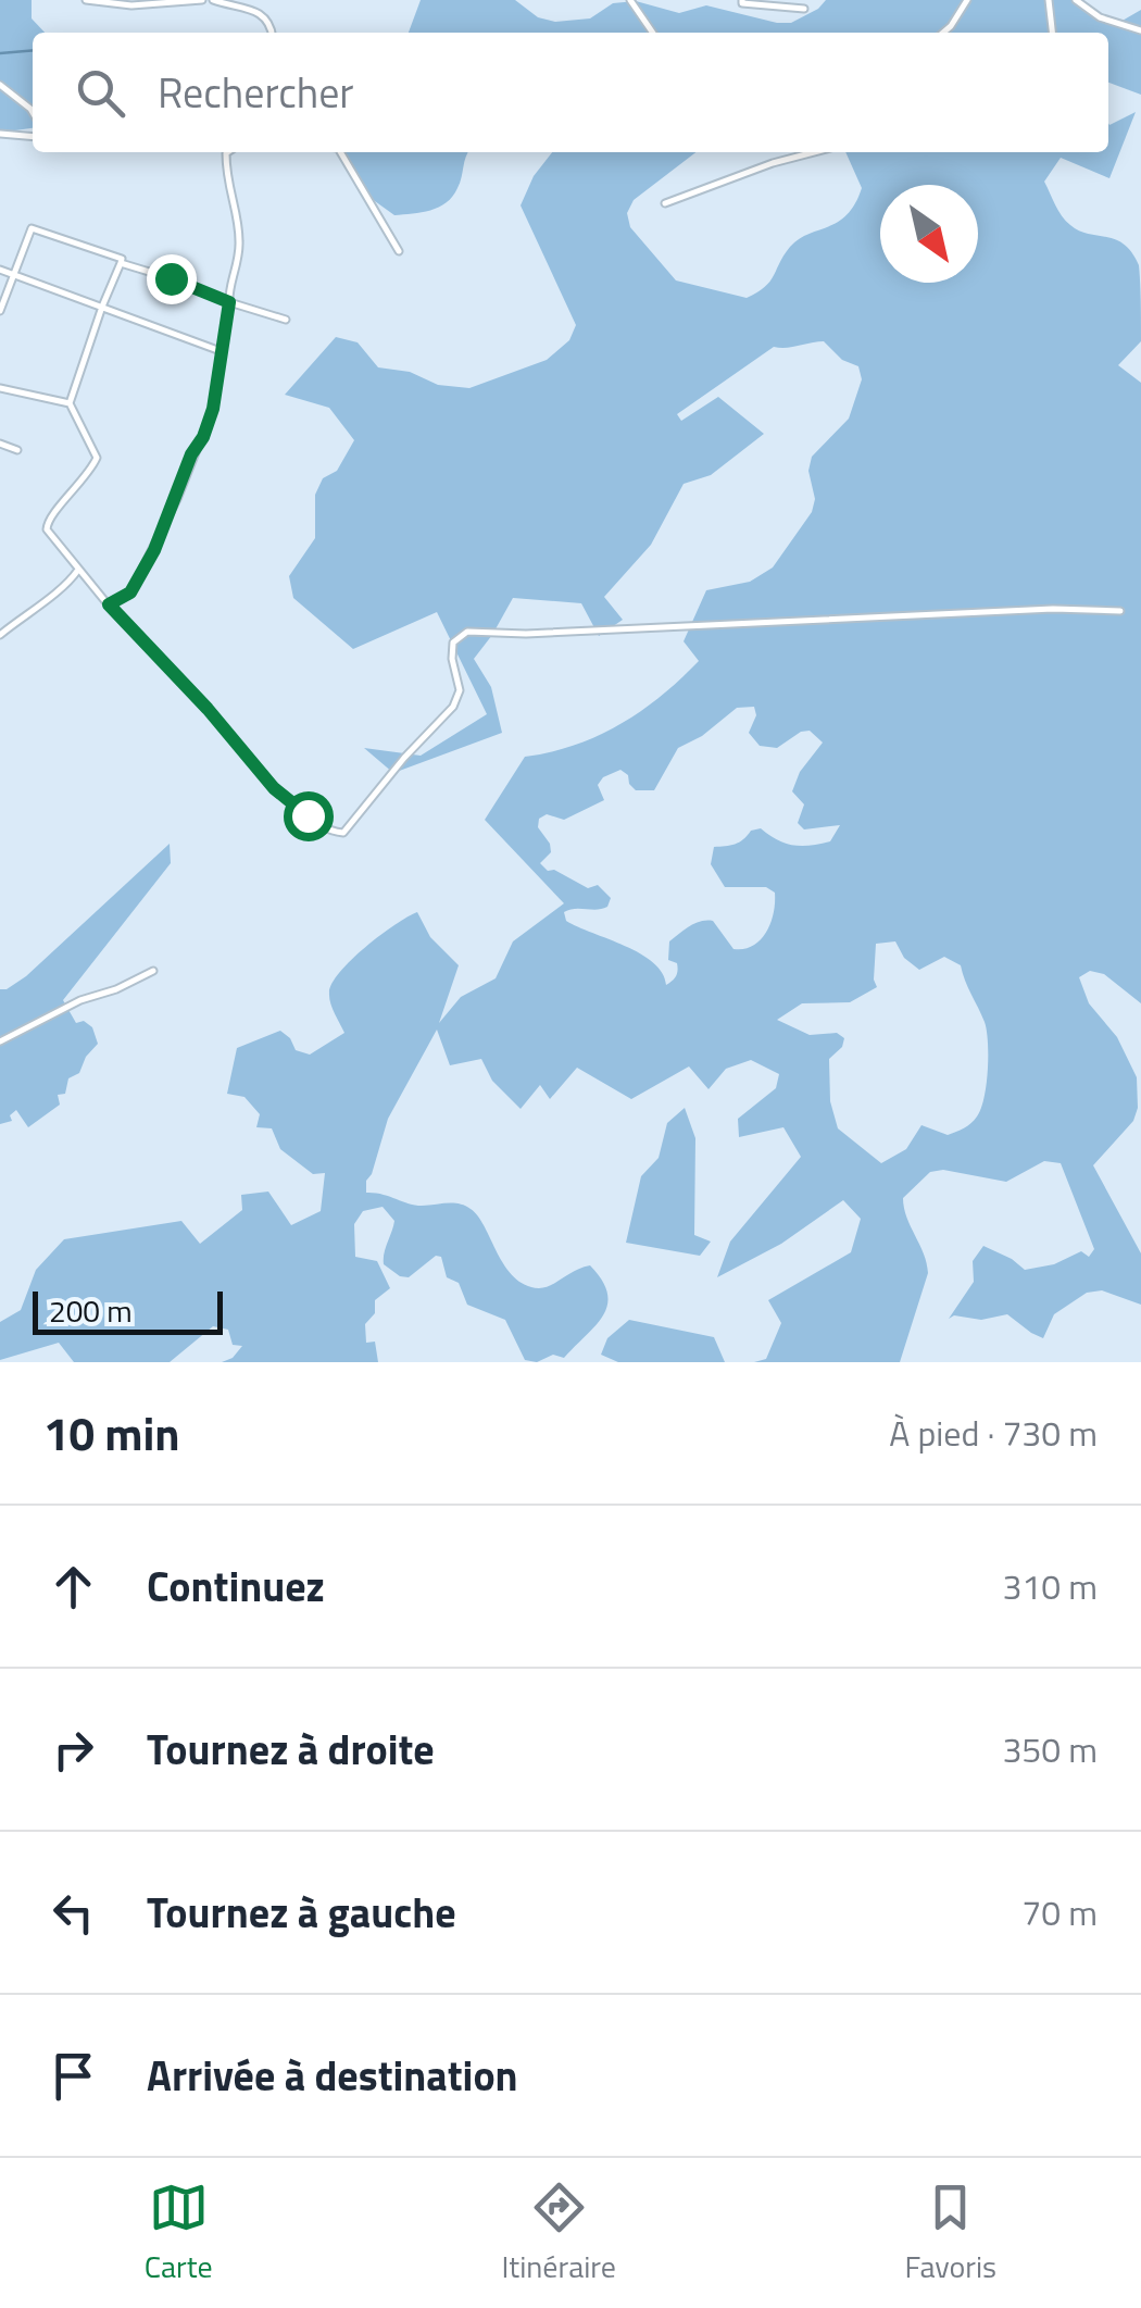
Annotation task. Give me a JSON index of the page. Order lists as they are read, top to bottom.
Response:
{
  "scale_bar": "200 m",
  "north": "bottom right",
  "page": {
    "search": "Rechercher",
    "scale": "200 m",
    "heading": ["10 min", "À pied · 730 m"],
    "list": [
      ["Continuez", "310 m"],
      ["Tournez à droite", "350 m"],
      ["Tournez à gauche", "70 m"],
      "Arrivée à destination"
    ],
    "nav": ["Carte", "Itinéraire", "Favoris"]
  }
}
